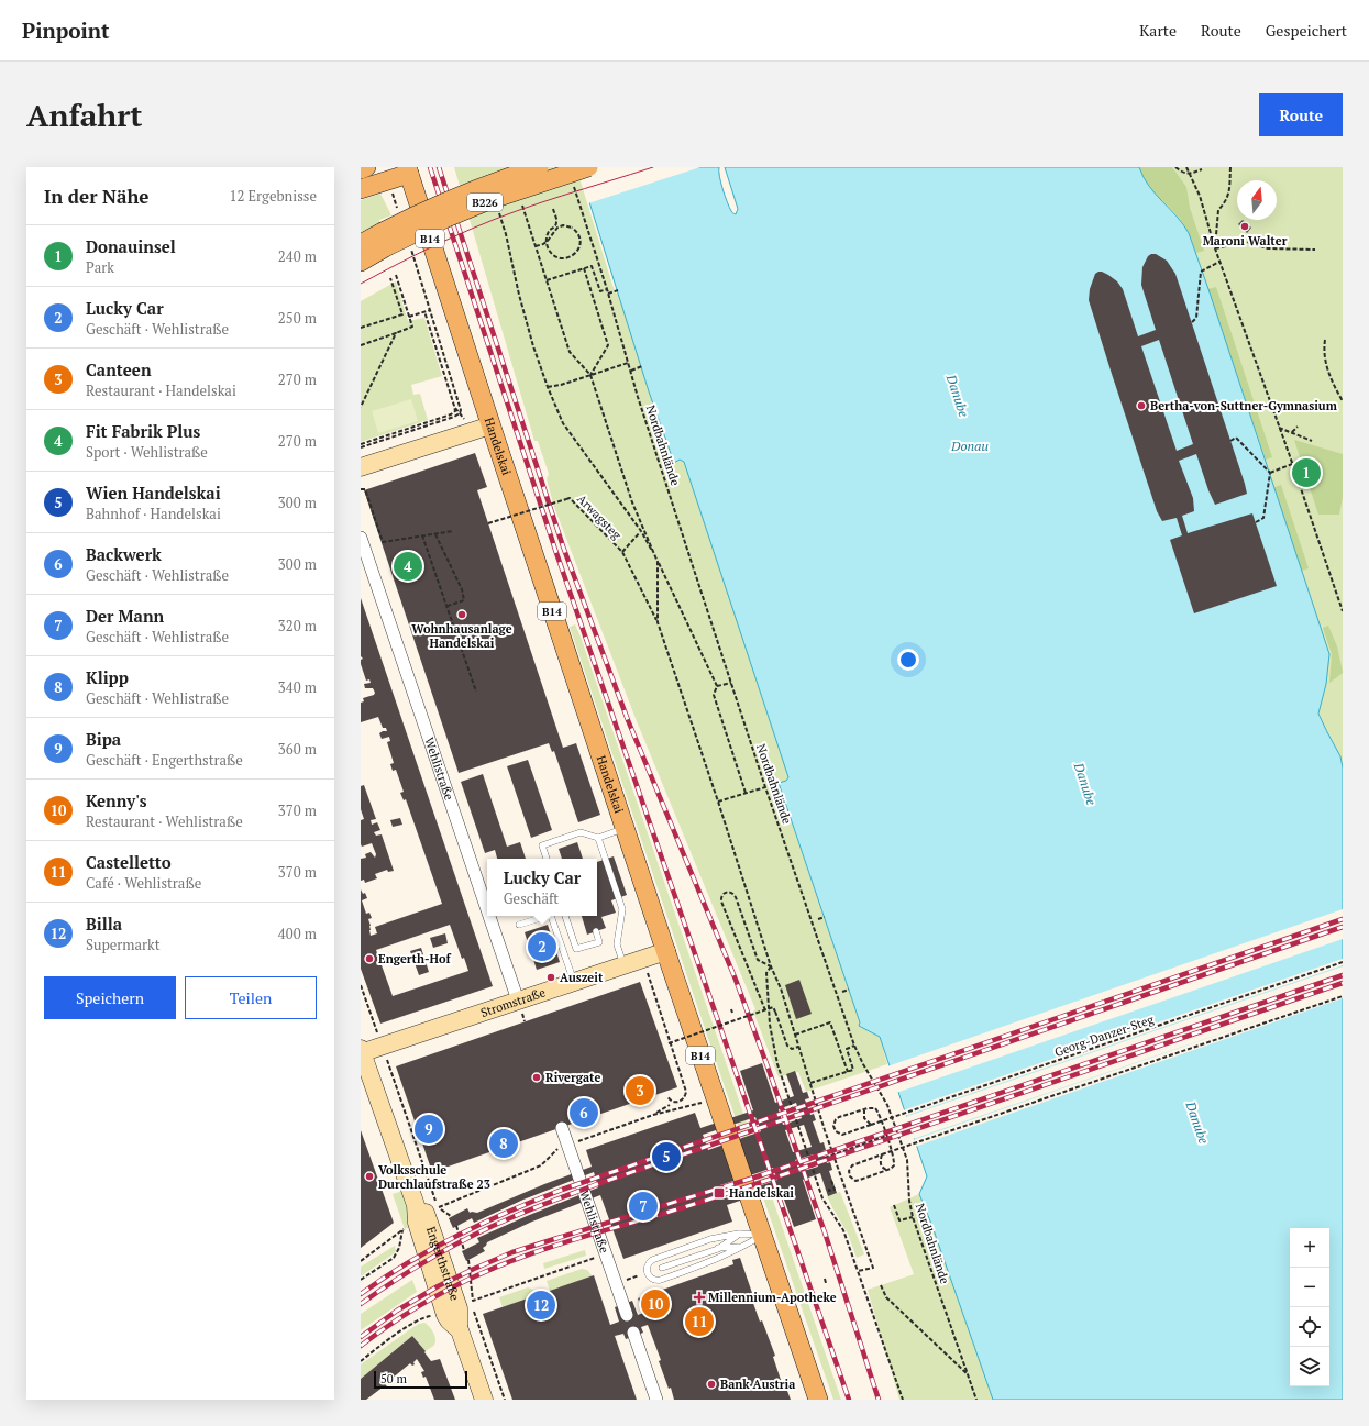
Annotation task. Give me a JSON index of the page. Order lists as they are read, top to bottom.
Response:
{
  "streets": {
    "main road": ["B226", "B14", "Handelskai"],
    "street": ["Wehlistraße", "Stromstraße", "Engerthstraße"],
    "path": ["Nordbahnlände", "Arwagsteg", "Georg-Danzer-Steg"]
  },
  "crossings": [
    ["Handelskai", "Stromstraße"],
    ["Wehlistraße", "Stromstraße"],
    ["Stromstraße", "Engerthstraße"]
  ],
  "water": ["Danube", "Donau"],
  "places": {
    "other": [
      "Maroni Walter",
      "Bertha-von-Suttner-Gymnasium",
      "Wohnhausanlage Handelskai",
      "Engerth-Hof",
      "Auszeit",
      "Rivergate",
      "Volksschule Durchlaufstraße 23",
      "Bank Austria"
    ],
    "transit": ["Handelskai"],
    "health": ["Millennium-Apotheke"]
  },
  "scale_bar": "50 m",
  "north": "top",
  "page": {
    "header": "Pinpoint",
    "nav": ["Karte", "Route", "Gespeichert"],
    "buttons": [
      "Route",
      ["Speichern", "Teilen"]
    ],
    "title": "Anfahrt",
    "heading": ["In der Nähe", "12 Ergebnisse"],
    "list": [
      {
        "mark": "1",
        "name": "Donauinsel",
        "note": "Park",
        "value": "240 m"
      },
      {
        "mark": "2",
        "name": "Lucky Car",
        "note": "Geschäft · Wehlistraße",
        "value": "250 m"
      },
      {
        "mark": "3",
        "name": "Canteen",
        "note": "Restaurant · Handelskai",
        "value": "270 m"
      },
      {
        "mark": "4",
        "name": "Fit Fabrik Plus",
        "note": "Sport · Wehlistraße",
        "value": "270 m"
      },
      {
        "mark": "5",
        "name": "Wien Handelskai",
        "note": "Bahnhof · Handelskai",
        "value": "300 m"
      },
      {
        "mark": "6",
        "name": "Backwerk",
        "note": "Geschäft · Wehlistraße",
        "value": "300 m"
      },
      {
        "mark": "7",
        "name": "Der Mann",
        "note": "Geschäft · Wehlistraße",
        "value": "320 m"
      },
      {
        "mark": "8",
        "name": "Klipp",
        "note": "Geschäft · Wehlistraße",
        "value": "340 m"
      },
      {
        "mark": "9",
        "name": "Bipa",
        "note": "Geschäft · Engerthstraße",
        "value": "360 m"
      },
      {
        "mark": "10",
        "name": "Kenny's",
        "note": "Restaurant · Wehlistraße",
        "value": "370 m"
      },
      {
        "mark": "11",
        "name": "Castelletto",
        "note": "Café · Wehlistraße",
        "value": "370 m"
      },
      {
        "mark": "12",
        "name": "Billa",
        "note": "Supermarkt",
        "value": "400 m"
      }
    ],
    "pins": [
      "1",
      "4",
      "2",
      "3",
      "6",
      "9",
      "8",
      "5",
      "7",
      "10",
      "12",
      "11"
    ],
    "popup": ["Lucky Car", "Geschäft"],
    "map_buttons": ["+", "−"],
    "scale": "50 m"
  }
}
